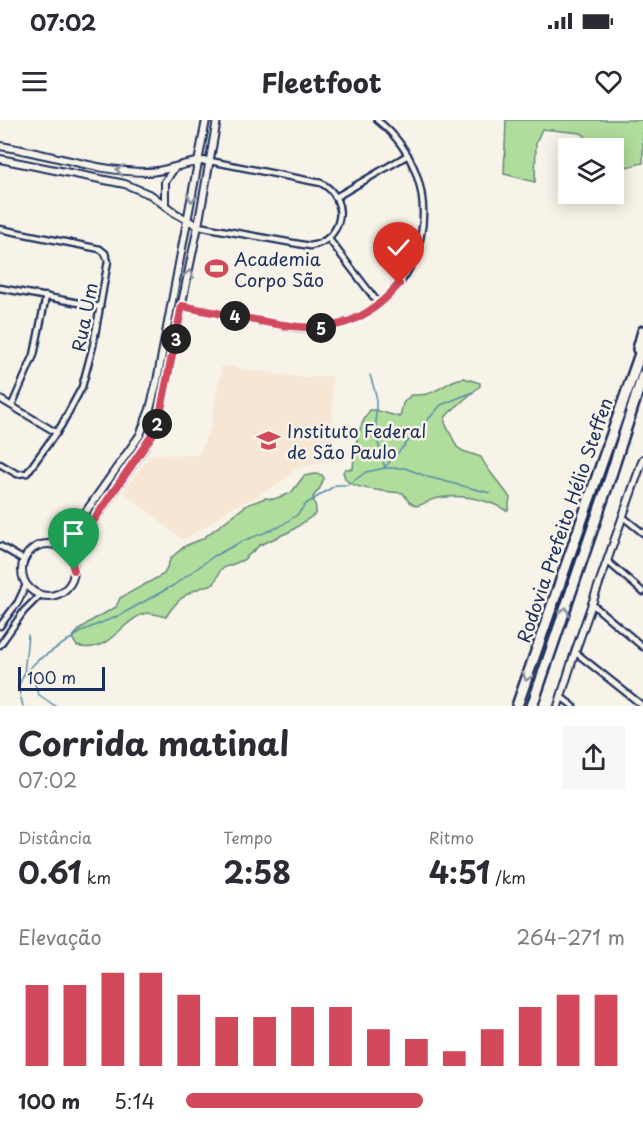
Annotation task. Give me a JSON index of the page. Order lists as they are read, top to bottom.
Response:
{
  "streets": {
    "highway": ["Rodovia Prefeito Hélio Steffen"],
    "street": ["Rua Um"]
  },
  "places": {
    "sports": ["Academia Corpo São"],
    "school or university": ["Instituto Federal de São Paulo"]
  },
  "scale_bar": "100 m",
  "page": {
    "status": "07:02",
    "header": "Fleetfoot",
    "pins": [
      "4",
      "5",
      "3",
      "2"
    ],
    "scale": "100 m",
    "heading": ["Corrida matinal", "07:02"],
    "stats": [
      ["Distância", "0.61 km"],
      ["Tempo", "2:58"],
      ["Ritmo", "4:51 /km"]
    ],
    "chart": ["Elevação", "264–271 m"],
    "list": [
      {
        "name": "100 m",
        "note": "5:14"
      }
    ]
  }
}
